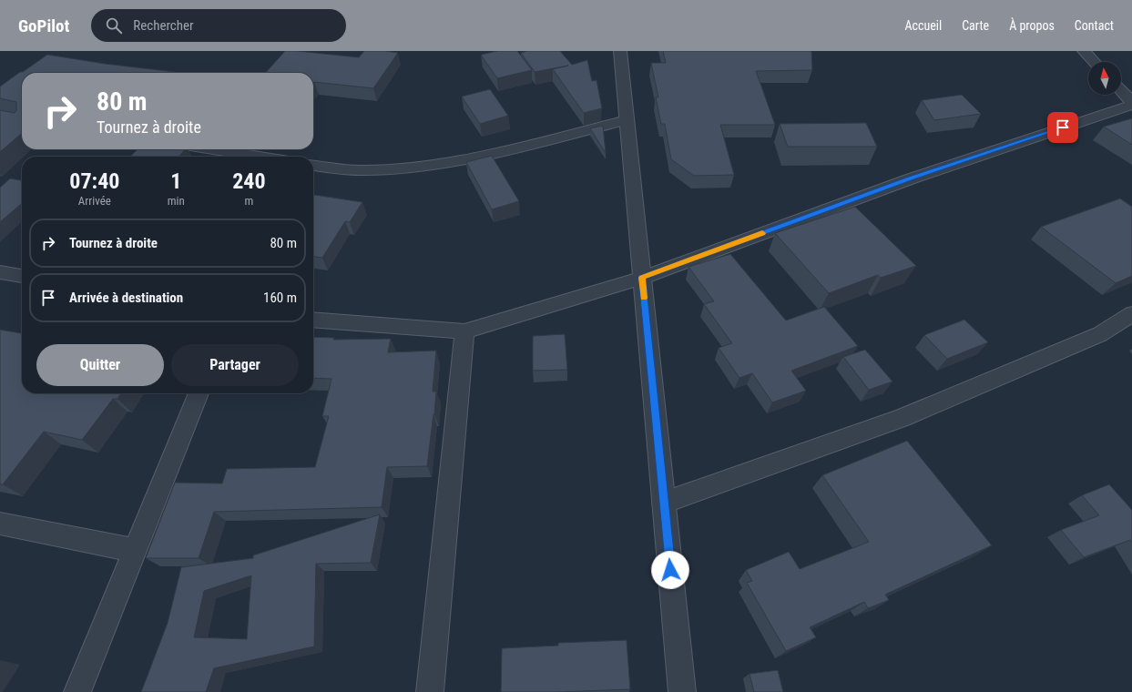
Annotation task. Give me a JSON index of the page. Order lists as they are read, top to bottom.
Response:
{
  "north": "top",
  "page": {
    "header": "GoPilot",
    "search": "Rechercher",
    "nav": [
      "Accueil",
      "Carte",
      "À propos",
      "Contact"
    ],
    "turn": ["80 m", "Tournez à droite"],
    "eta": [
      "07:40",
      "Arrivée",
      "1",
      "min",
      "240",
      "m"
    ],
    "list": [
      {
        "name": "Tournez à droite",
        "value": "80 m"
      },
      {
        "name": "Arrivée à destination",
        "value": "160 m"
      }
    ],
    "buttons": ["Quitter", "Partager"]
  }
}
